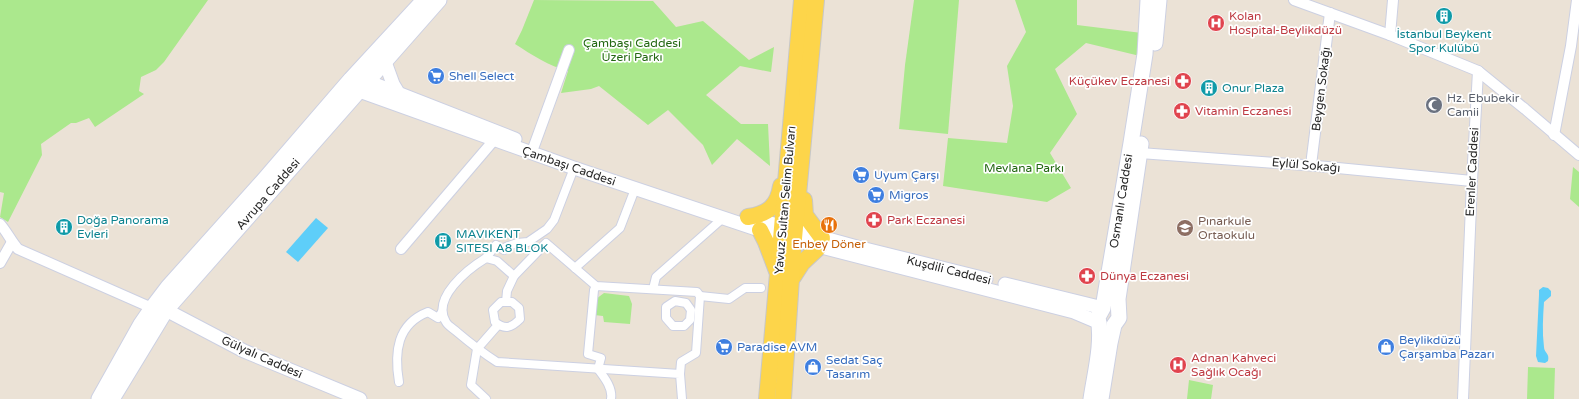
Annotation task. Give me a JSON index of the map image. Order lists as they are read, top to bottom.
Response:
{
  "streets": {
    "main road": ["Avrupa Caddesi", "Yavuz Sultan Selim Bulvarı", "Osmanlı Caddesi"],
    "street": [
      "Beygen Sokağı",
      "Eylül Sokağı",
      "Çambaşı Caddesi",
      "Erenler Caddesi",
      "Kuşdili Caddesi",
      "Gülyalı Caddesi"
    ]
  },
  "crossings": [
    ["Beygen Sokağı", "Eylül Sokağı"],
    ["Eylül Sokağı", "Erenler Caddesi"],
    ["Eylül Sokağı", "Osmanlı Caddesi"],
    ["Çambaşı Caddesi", "Avrupa Caddesi"],
    ["Çambaşı Caddesi", "Yavuz Sultan Selim Bulvarı"],
    ["Çambaşı Caddesi", "Kuşdili Caddesi"],
    ["Avrupa Caddesi", "Gülyalı Caddesi"],
    ["Yavuz Sultan Selim Bulvarı", "Kuşdili Caddesi"],
    ["Osmanlı Caddesi", "Kuşdili Caddesi"]
  ],
  "parks": ["Çambaşı Caddesi Üzeri Parkı", "Mevlana Parkı"],
  "places": {
    "building": [
      "İstanbul Beykent Spor Kulübü",
      "Onur Plaza",
      "Doğa Panorama Evleri",
      "MAVIKENT SITESI A8 BLOK"
    ],
    "hospital": ["Kolan Hospital-Beylikdüzü", "Adnan Kahveci Sağlık Ocağı"],
    "supermarket": [
      "Shell Select",
      "Uyum Çarşı",
      "Migros",
      "Paradise AVM"
    ],
    "pharmacy": [
      "Küçükev Eczanesi",
      "Vitamin Eczanesi",
      "Park Eczanesi",
      "Dünya Eczanesi"
    ],
    "mosque": ["Hz. Ebubekir Camii"],
    "restaurant": ["Enbey Döner"],
    "school or university": ["Pınarkule Ortaokulu"],
    "shop": ["Beylikdüzü Çarşamba Pazarı", "Sedat Saç Tasarım"]
  }
}
